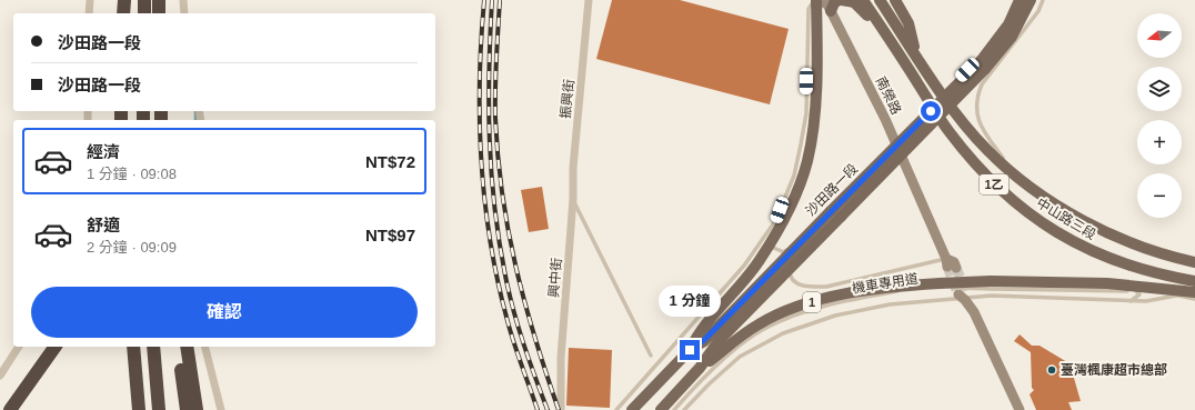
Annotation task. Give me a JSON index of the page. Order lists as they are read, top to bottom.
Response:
{
  "streets": {
    "main road": [
      "1乙",
      "沙田路一段",
      "中山路三段",
      "1"
    ],
    "street": ["南榮路", "振興街", "興中街"],
    "lane": ["機車專用道"]
  },
  "crossings": [
    ["振興街", "興中街"],
    ["沙田路一段", "機車專用道"],
    ["沙田路一段", "1"]
  ],
  "places": ["臺灣楓康超市總部"],
  "north": "left",
  "page": {
    "map_buttons": ["+", "−"],
    "banner": ["沙田路一段", "沙田路一段"],
    "list": [
      {
        "name": "經濟",
        "note": "1 分鐘 · 09:08",
        "value": "NT$72"
      },
      {
        "name": "舒適",
        "note": "2 分鐘 · 09:09",
        "value": "NT$97"
      }
    ],
    "buttons": "確認",
    "bubble": "1 分鐘"
  }
}
